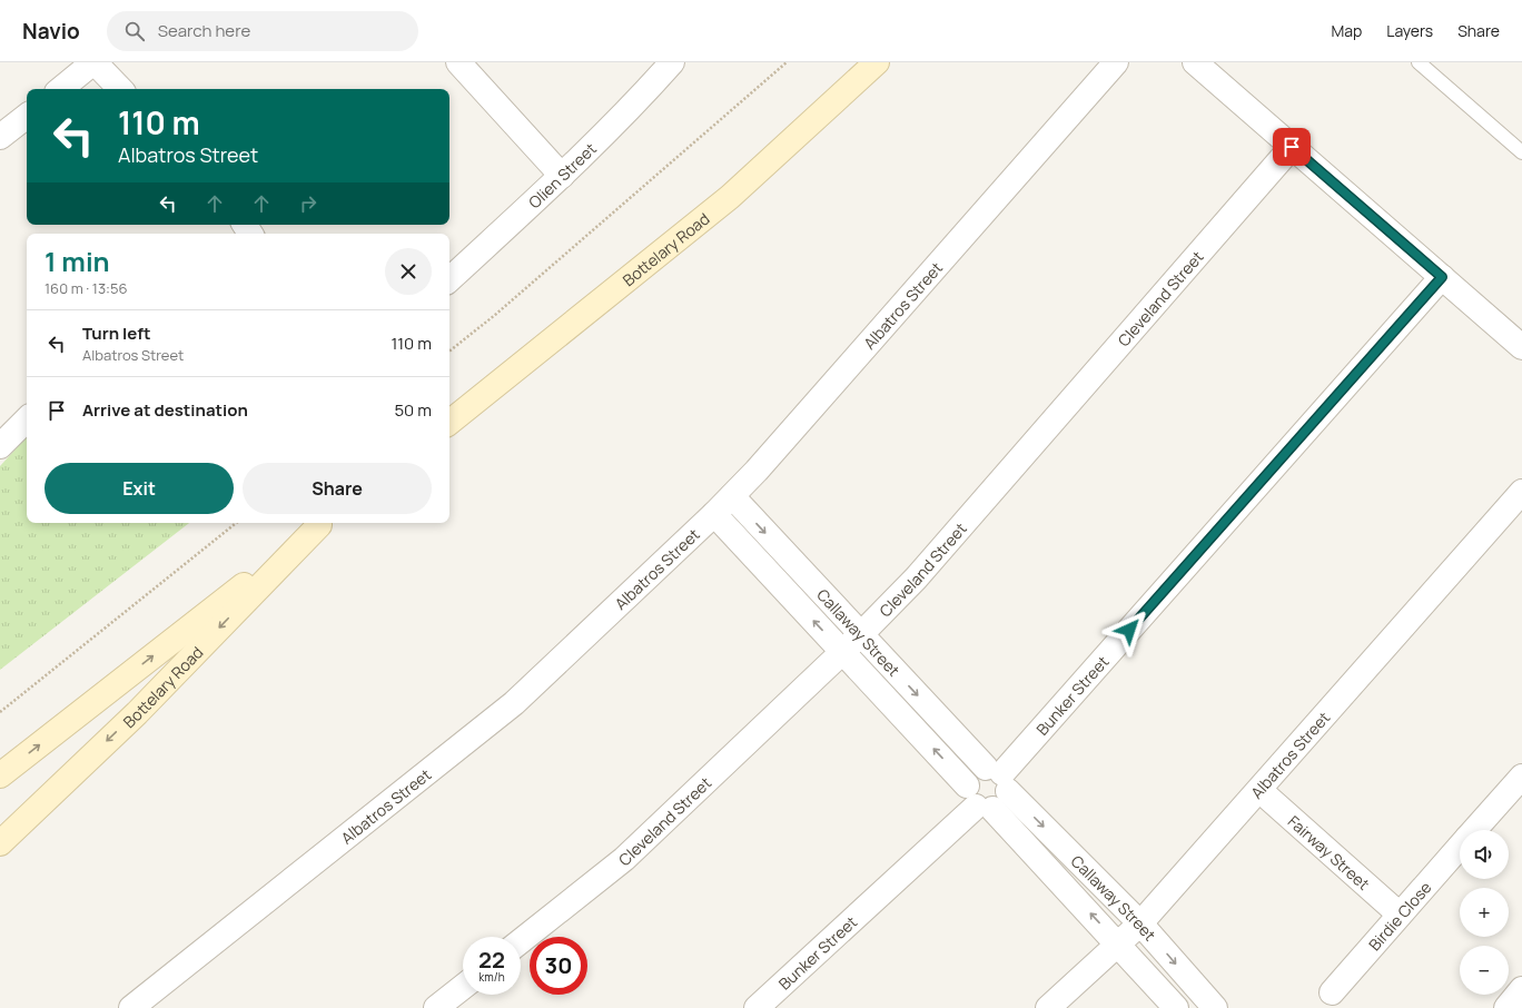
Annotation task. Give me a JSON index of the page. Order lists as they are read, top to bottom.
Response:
{
  "streets": {
    "main road": ["Bottelary Road"],
    "street": [
      "Olien Street",
      "Cleveland Street",
      "Albatros Street",
      "Callaway Street",
      "Bunker Street",
      "Fairway Street",
      "Birdie Close"
    ]
  },
  "crossings": [
    ["Cleveland Street", "Callaway Street"],
    ["Albatros Street", "Callaway Street"],
    ["Albatros Street", "Fairway Street"],
    ["Callaway Street", "Bunker Street"],
    ["Fairway Street", "Birdie Close"]
  ],
  "page": {
    "header": "Navio",
    "search": "Search here",
    "nav": ["Map", "Layers", "Share"],
    "turn": ["110 m", "Albatros Street"],
    "heading": ["1 min", "160 m · 13:56"],
    "list": [
      {
        "name": "Turn left",
        "note": "Albatros Street",
        "value": "110 m"
      },
      {
        "name": "Arrive at destination",
        "value": "50 m"
      }
    ],
    "buttons": ["Exit", "Share"],
    "map_buttons": ["+", "−"],
    "speed": "22 km/h",
    "limit": "30"
  }
}
